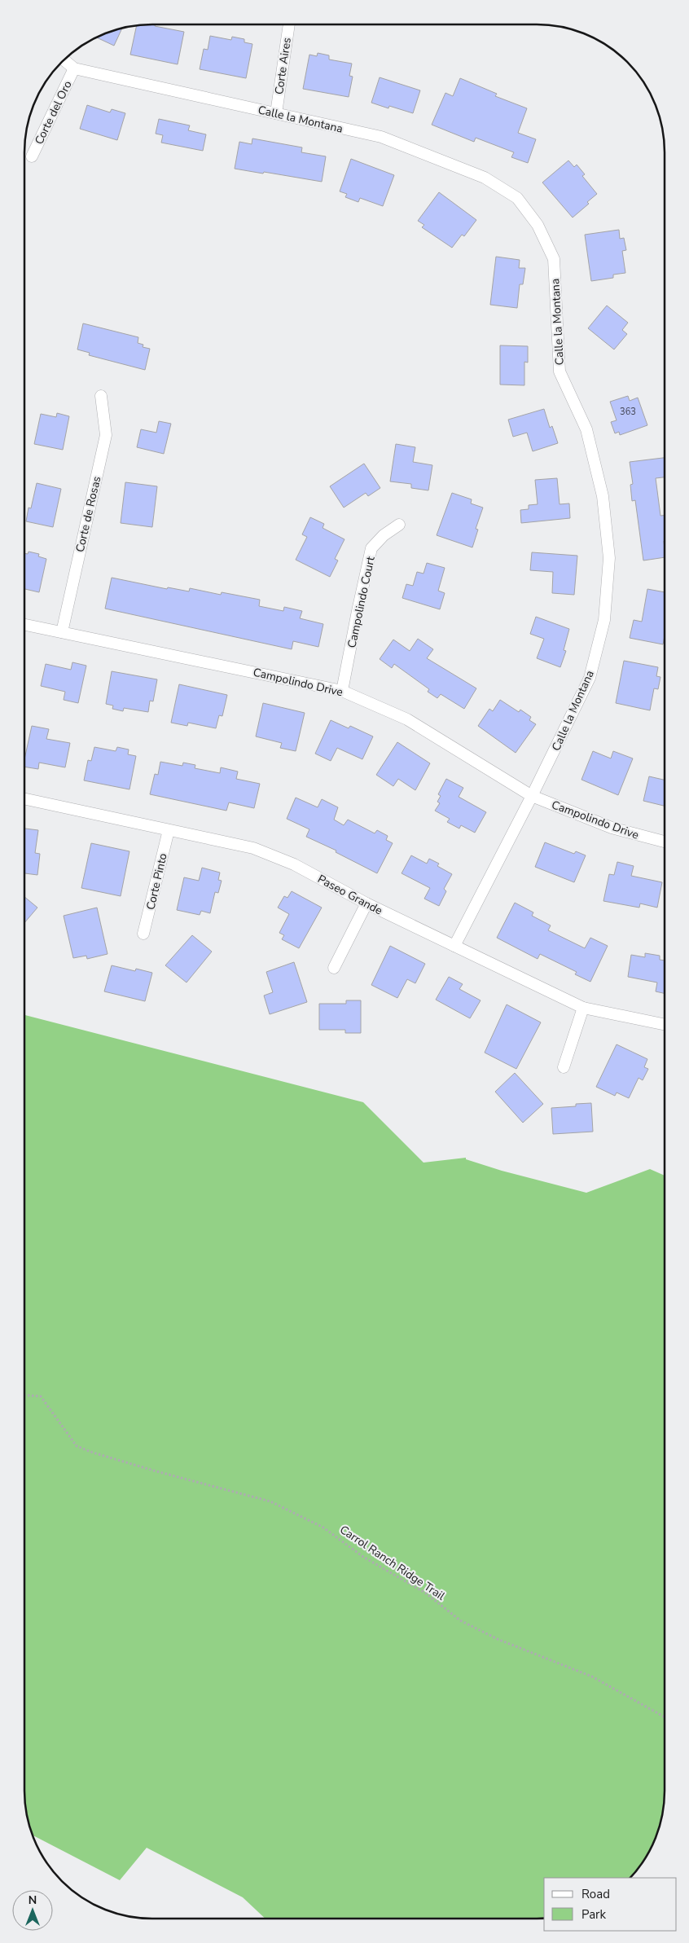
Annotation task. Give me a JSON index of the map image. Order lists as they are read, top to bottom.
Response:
{
  "streets": {
    "street": [
      "Corte Aires",
      "Corte del Oro",
      "Calle la Montana",
      "Corte de Rosas",
      "Campolindo Court",
      "Campolindo Drive",
      "Corte Pinto",
      "Paseo Grande"
    ],
    "path": ["Carrol Ranch Ridge Trail"]
  },
  "crossings": [
    ["Corte Aires", "Calle la Montana"],
    ["Corte del Oro", "Calle la Montana"],
    ["Calle la Montana", "Campolindo Drive"],
    ["Calle la Montana", "Paseo Grande"],
    ["Corte de Rosas", "Campolindo Drive"],
    ["Campolindo Court", "Campolindo Drive"],
    ["Corte Pinto", "Paseo Grande"]
  ],
  "house_numbers": ["363"],
  "legend": ["Road", "Park"],
  "north": "top"
}
